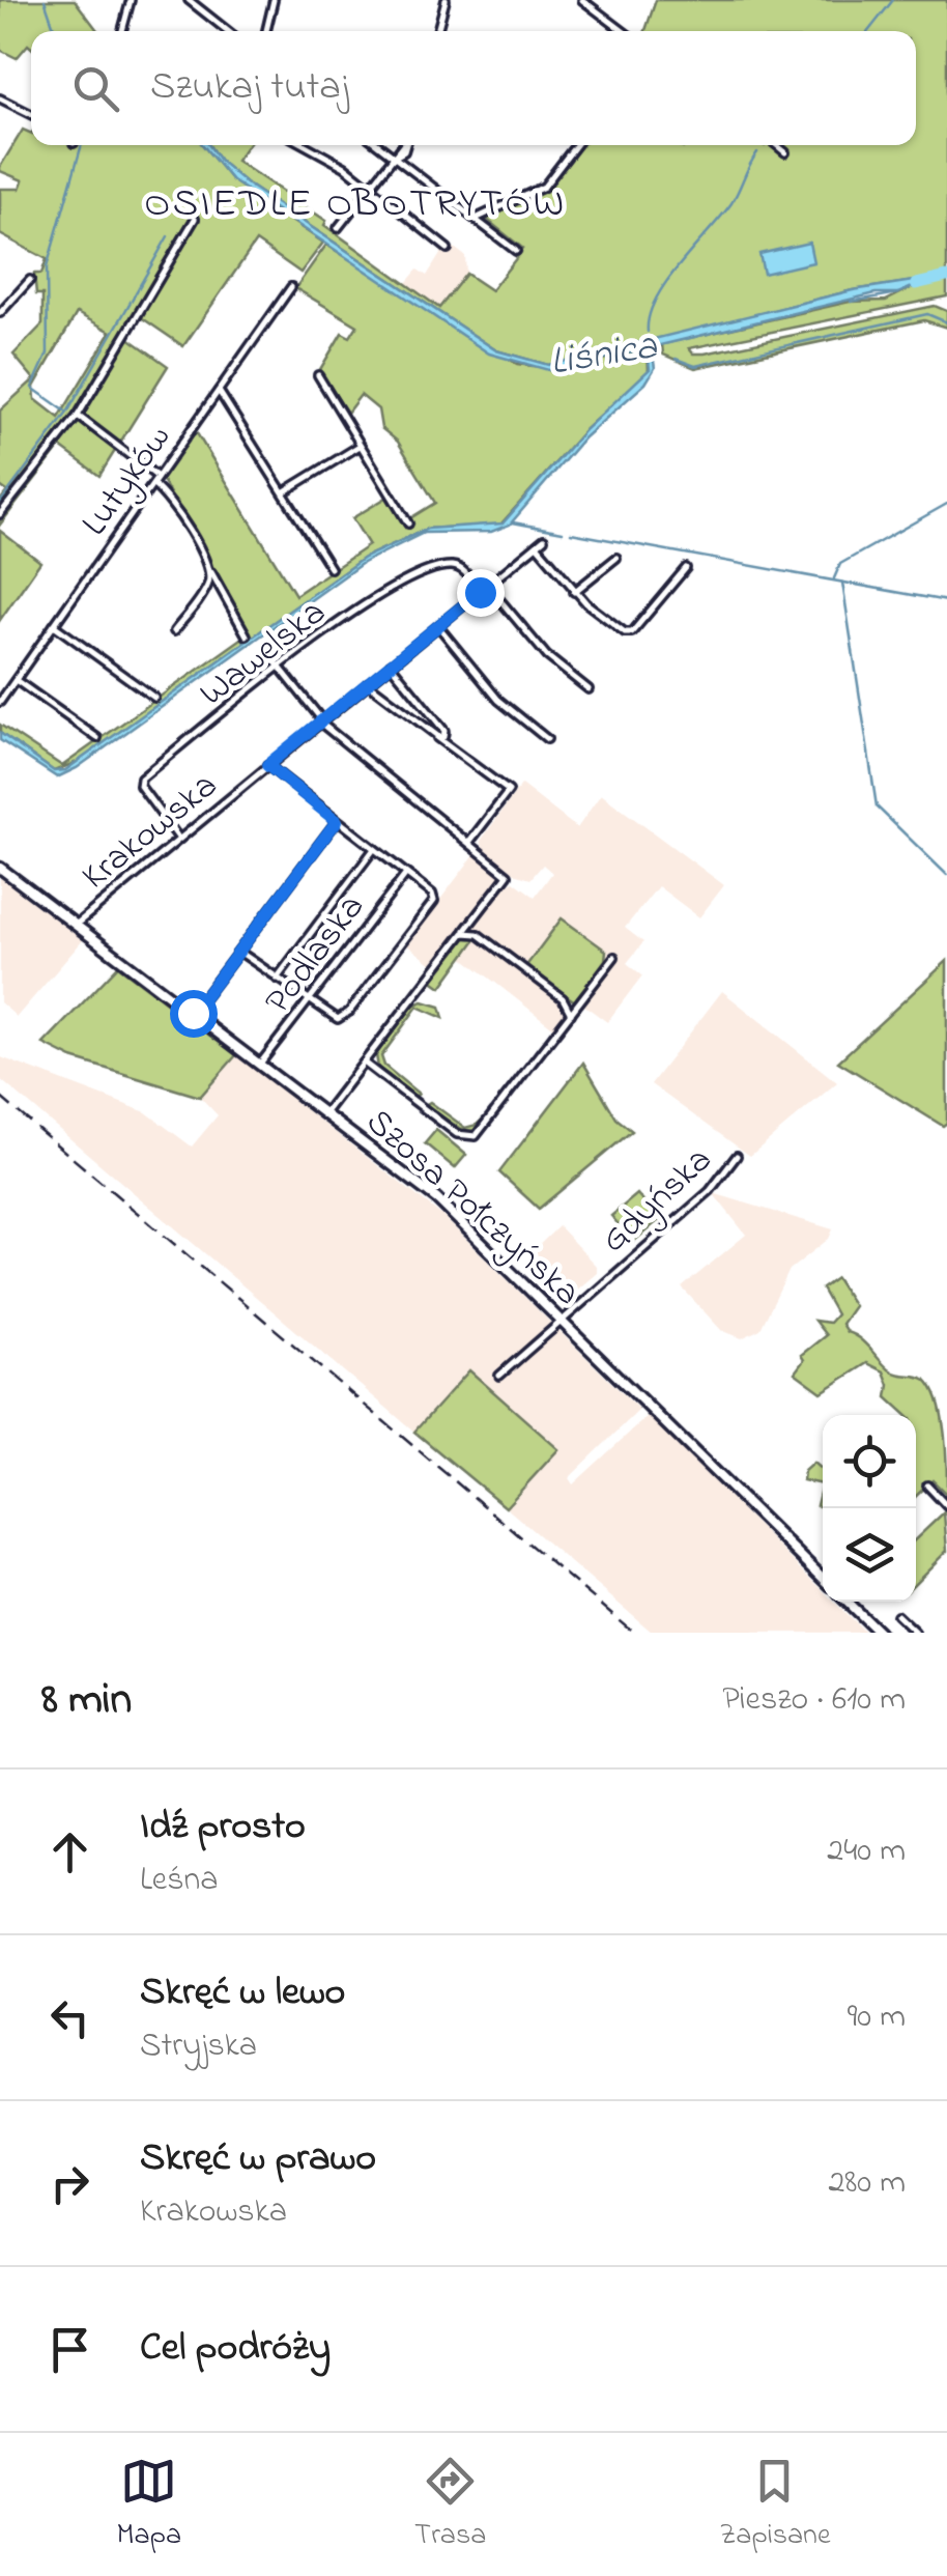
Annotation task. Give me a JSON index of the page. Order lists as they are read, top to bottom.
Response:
{
  "streets": {
    "main road": ["Szosa Połczyńska"],
    "street": [
      "Lutyków",
      "Wawelska",
      "Krakowska",
      "Podlaska",
      "Gdyńska"
    ]
  },
  "crossings": [
    ["Wawelska", "Krakowska"],
    ["Krakowska", "Szosa Połczyńska"],
    ["Podlaska", "Szosa Połczyńska"],
    ["Gdyńska", "Szosa Połczyńska"]
  ],
  "districts": ["OSIEDLE OBOTRYTÓW"],
  "water": ["Liśnica"],
  "page": {
    "search": "Szukaj tutaj",
    "heading": ["8 min", "Pieszo · 610 m"],
    "list": [
      ["Idź prosto", "Leśna", "240 m"],
      ["Skręć w lewo", "Stryjska", "90 m"],
      ["Skręć w prawo", "Krakowska", "280 m"],
      "Cel podróży"
    ],
    "nav": ["Mapa", "Trasa", "Zapisane"]
  }
}
